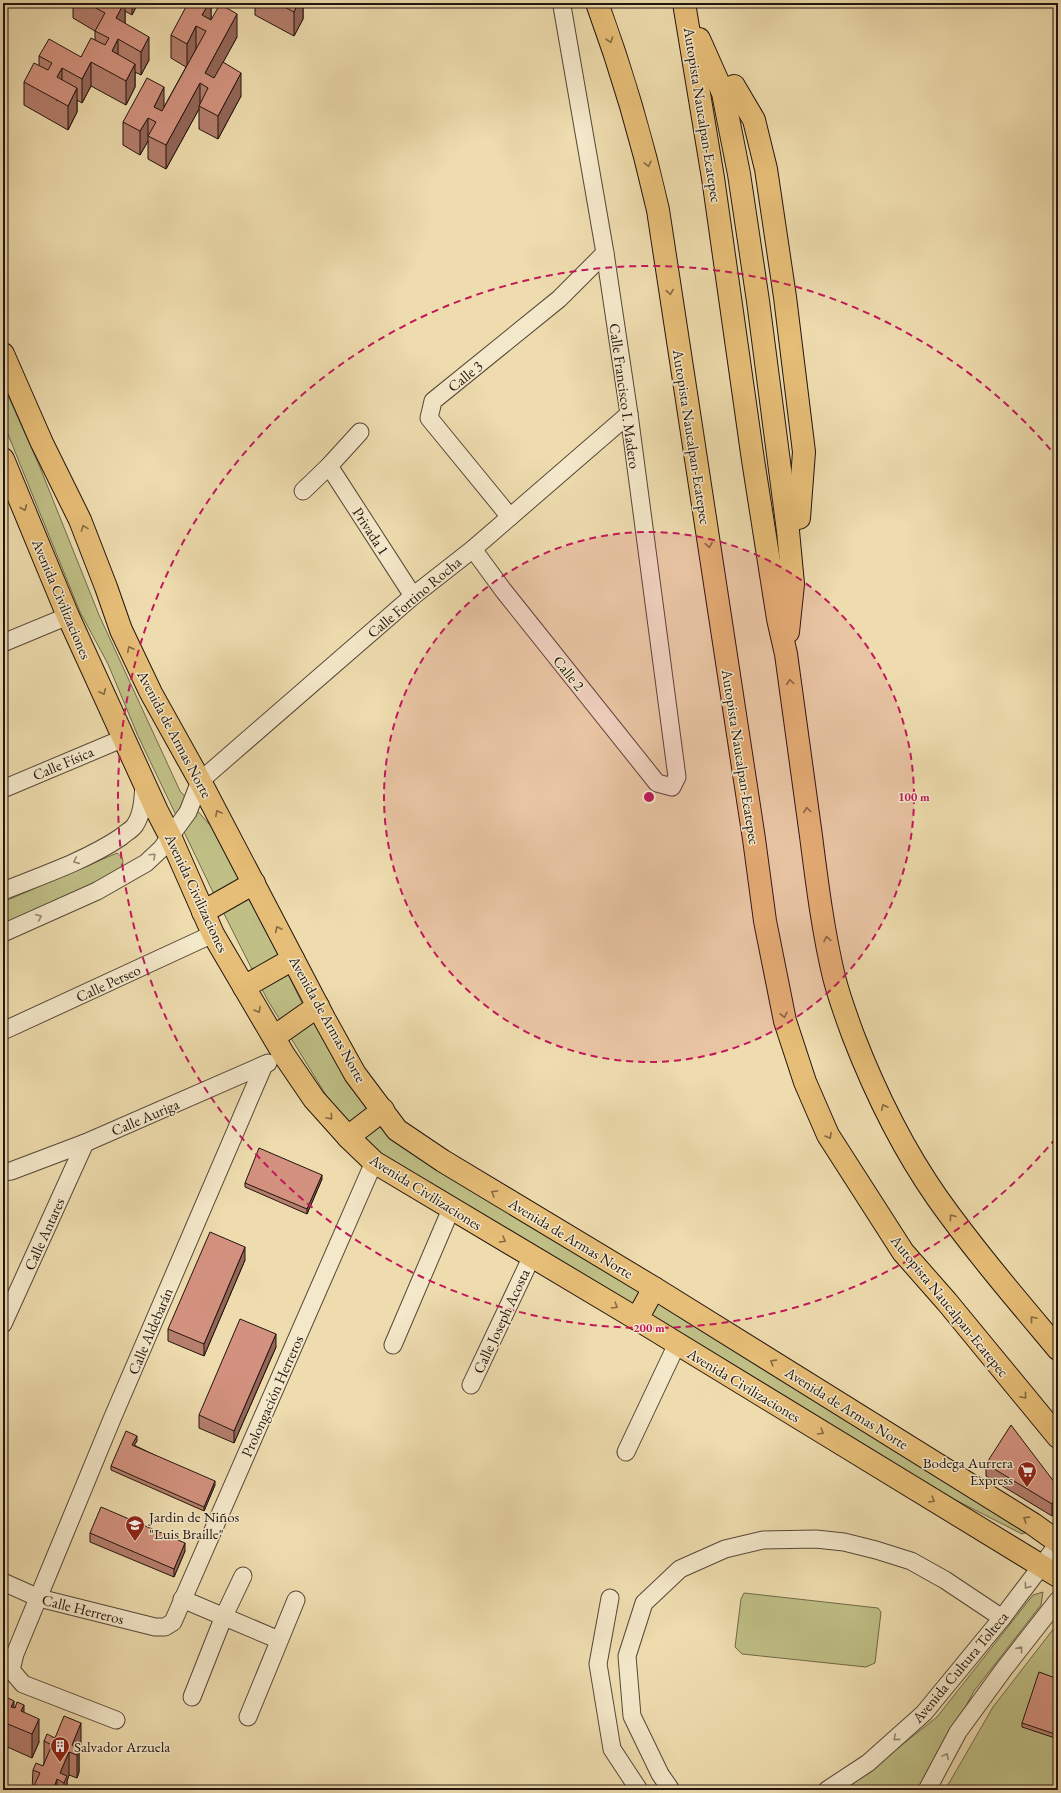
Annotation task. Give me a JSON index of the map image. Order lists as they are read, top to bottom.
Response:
{
  "streets": {
    "main road": ["Autopista Naucalpan-Ecatepec", "Avenida Civilizaciones", "Avenida de Armas Norte"],
    "street": [
      "Calle 3",
      "Calle Francisco I. Madero",
      "Privada 1",
      "Calle Fortino Rocha",
      "Calle 2",
      "Calle Física",
      "Calle Perseo",
      "Calle Auriga",
      "Calle Antares",
      "Calle Joseph Acosta",
      "Calle Aldebarán",
      "Prolongación Herreros",
      "Calle Herreros",
      "Avenida Cultura Tolteca"
    ]
  },
  "crossings": [
    ["Calle 3", "Calle Francisco I. Madero"],
    ["Calle 3", "Calle Fortino Rocha"],
    ["Calle Francisco I. Madero", "Calle Fortino Rocha"],
    ["Calle Francisco I. Madero", "Calle 2"],
    ["Privada 1", "Calle Fortino Rocha"],
    ["Calle Fortino Rocha", "Calle 2"],
    ["Calle Fortino Rocha", "Avenida de Armas Norte"],
    ["Avenida Civilizaciones", "Calle Física"],
    ["Avenida Civilizaciones", "Calle Perseo"],
    ["Avenida Civilizaciones", "Calle Auriga"],
    ["Avenida Civilizaciones", "Calle Joseph Acosta"],
    ["Avenida Civilizaciones", "Prolongación Herreros"],
    ["Avenida Civilizaciones", "Avenida Cultura Tolteca"],
    ["Avenida de Armas Norte", "Avenida Cultura Tolteca"],
    ["Calle Auriga", "Calle Antares"],
    ["Calle Auriga", "Calle Aldebarán"],
    ["Calle Aldebarán", "Calle Herreros"],
    ["Prolongación Herreros", "Calle Herreros"]
  ],
  "one_way": ["Avenida Civilizaciones", "Avenida de Armas Norte"],
  "places": {
    "supermarket": ["Bodega Aurrera Express"],
    "school or university": ["Jardin de Niños \"Luis Braille\""],
    "building": ["Salvador Arzuela"]
  },
  "rings": ["100 m", "200 m"]
}
